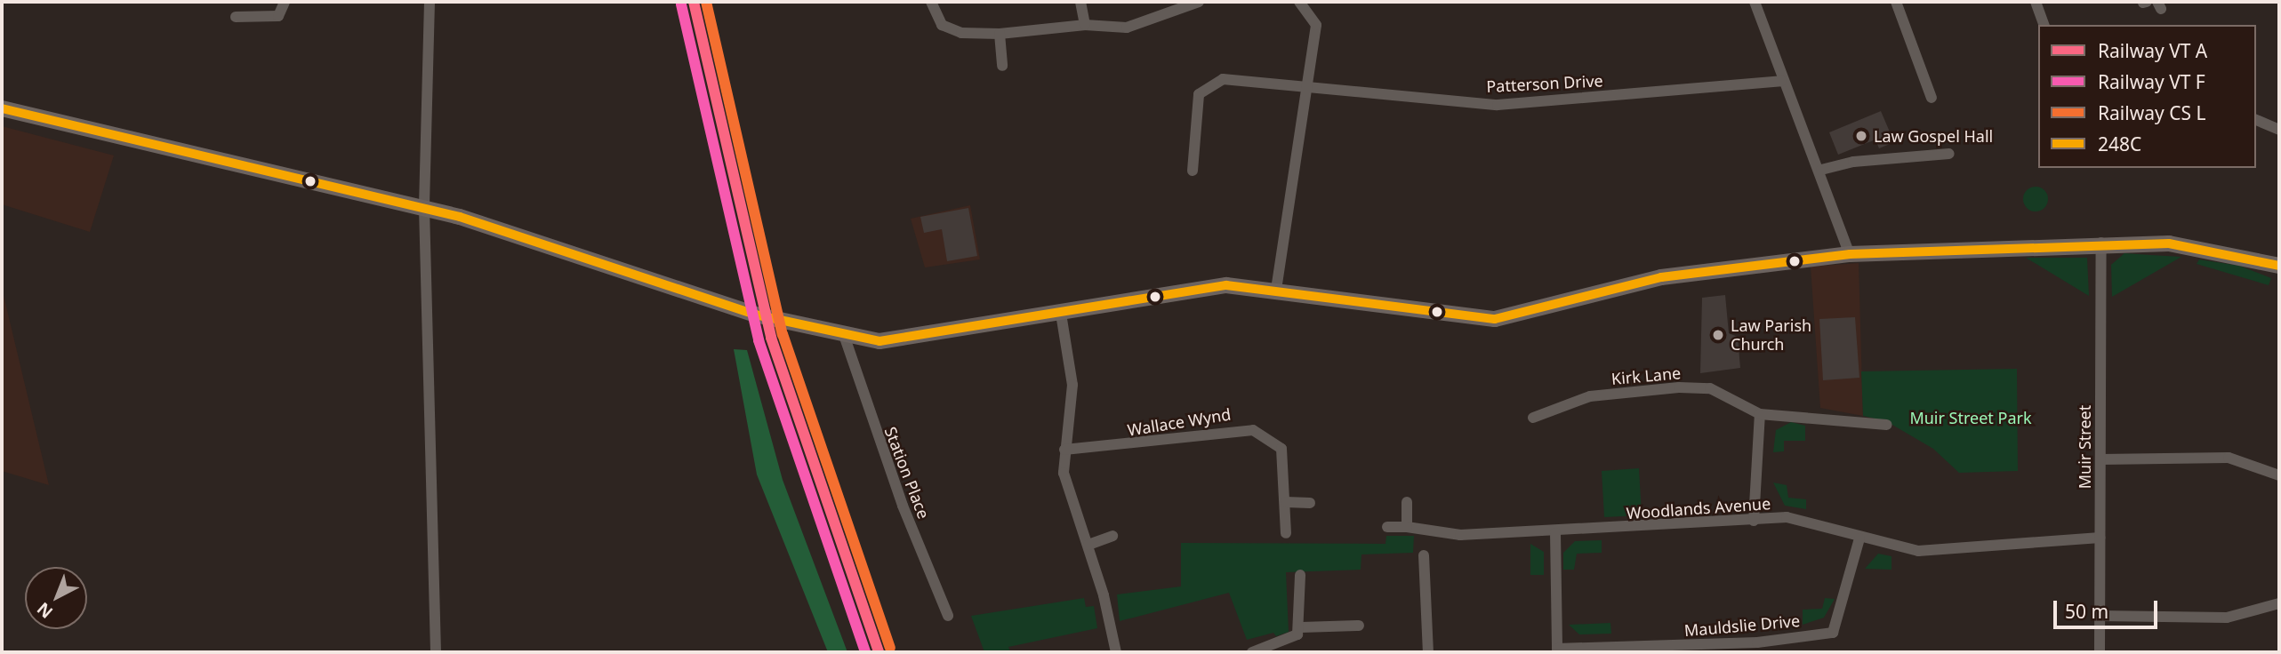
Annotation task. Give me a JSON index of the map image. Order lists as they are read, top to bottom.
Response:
{
  "streets": {
    "street": [
      "Patterson Drive",
      "Kirk Lane",
      "Wallace Wynd",
      "Muir Street",
      "Station Place",
      "Woodlands Avenue",
      "Mauldslie Drive"
    ]
  },
  "crossings": [
    ["Muir Street", "Woodlands Avenue"],
    ["Woodlands Avenue", "Mauldslie Drive"]
  ],
  "parks": ["Muir Street Park"],
  "places": ["Law Gospel Hall", "Law Parish Church"],
  "lines": ["transit line 248C"],
  "legend": [
    "Railway VT A",
    "Railway VT F",
    "Railway CS L",
    "248C"
  ],
  "scale_bar": "50 m",
  "north": "bottom left"
}
